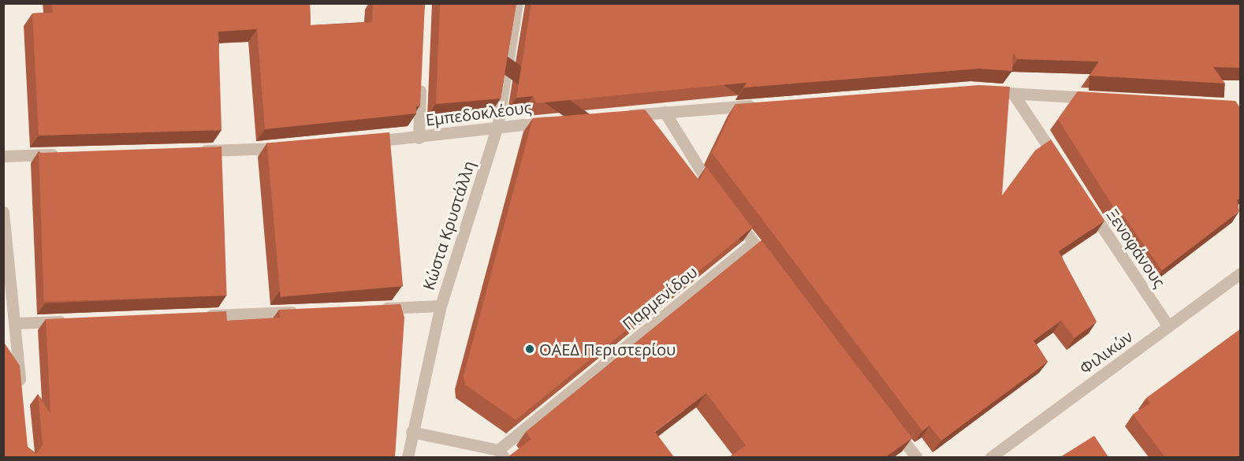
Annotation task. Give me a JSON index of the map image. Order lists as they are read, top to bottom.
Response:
{
  "streets": {
    "street": [
      "Εμπεδοκλέους",
      "Κώστα Κρυστάλλη",
      "Ξενοφάνους",
      "Παρμενίδου",
      "Φιλικών"
    ]
  },
  "crossings": [
    ["Εμπεδοκλέους", "Κώστα Κρυστάλλη"],
    ["Ξενοφάνους", "Φιλικών"]
  ],
  "places": ["ΟΑΕΔ Περιστερίου"]
}
